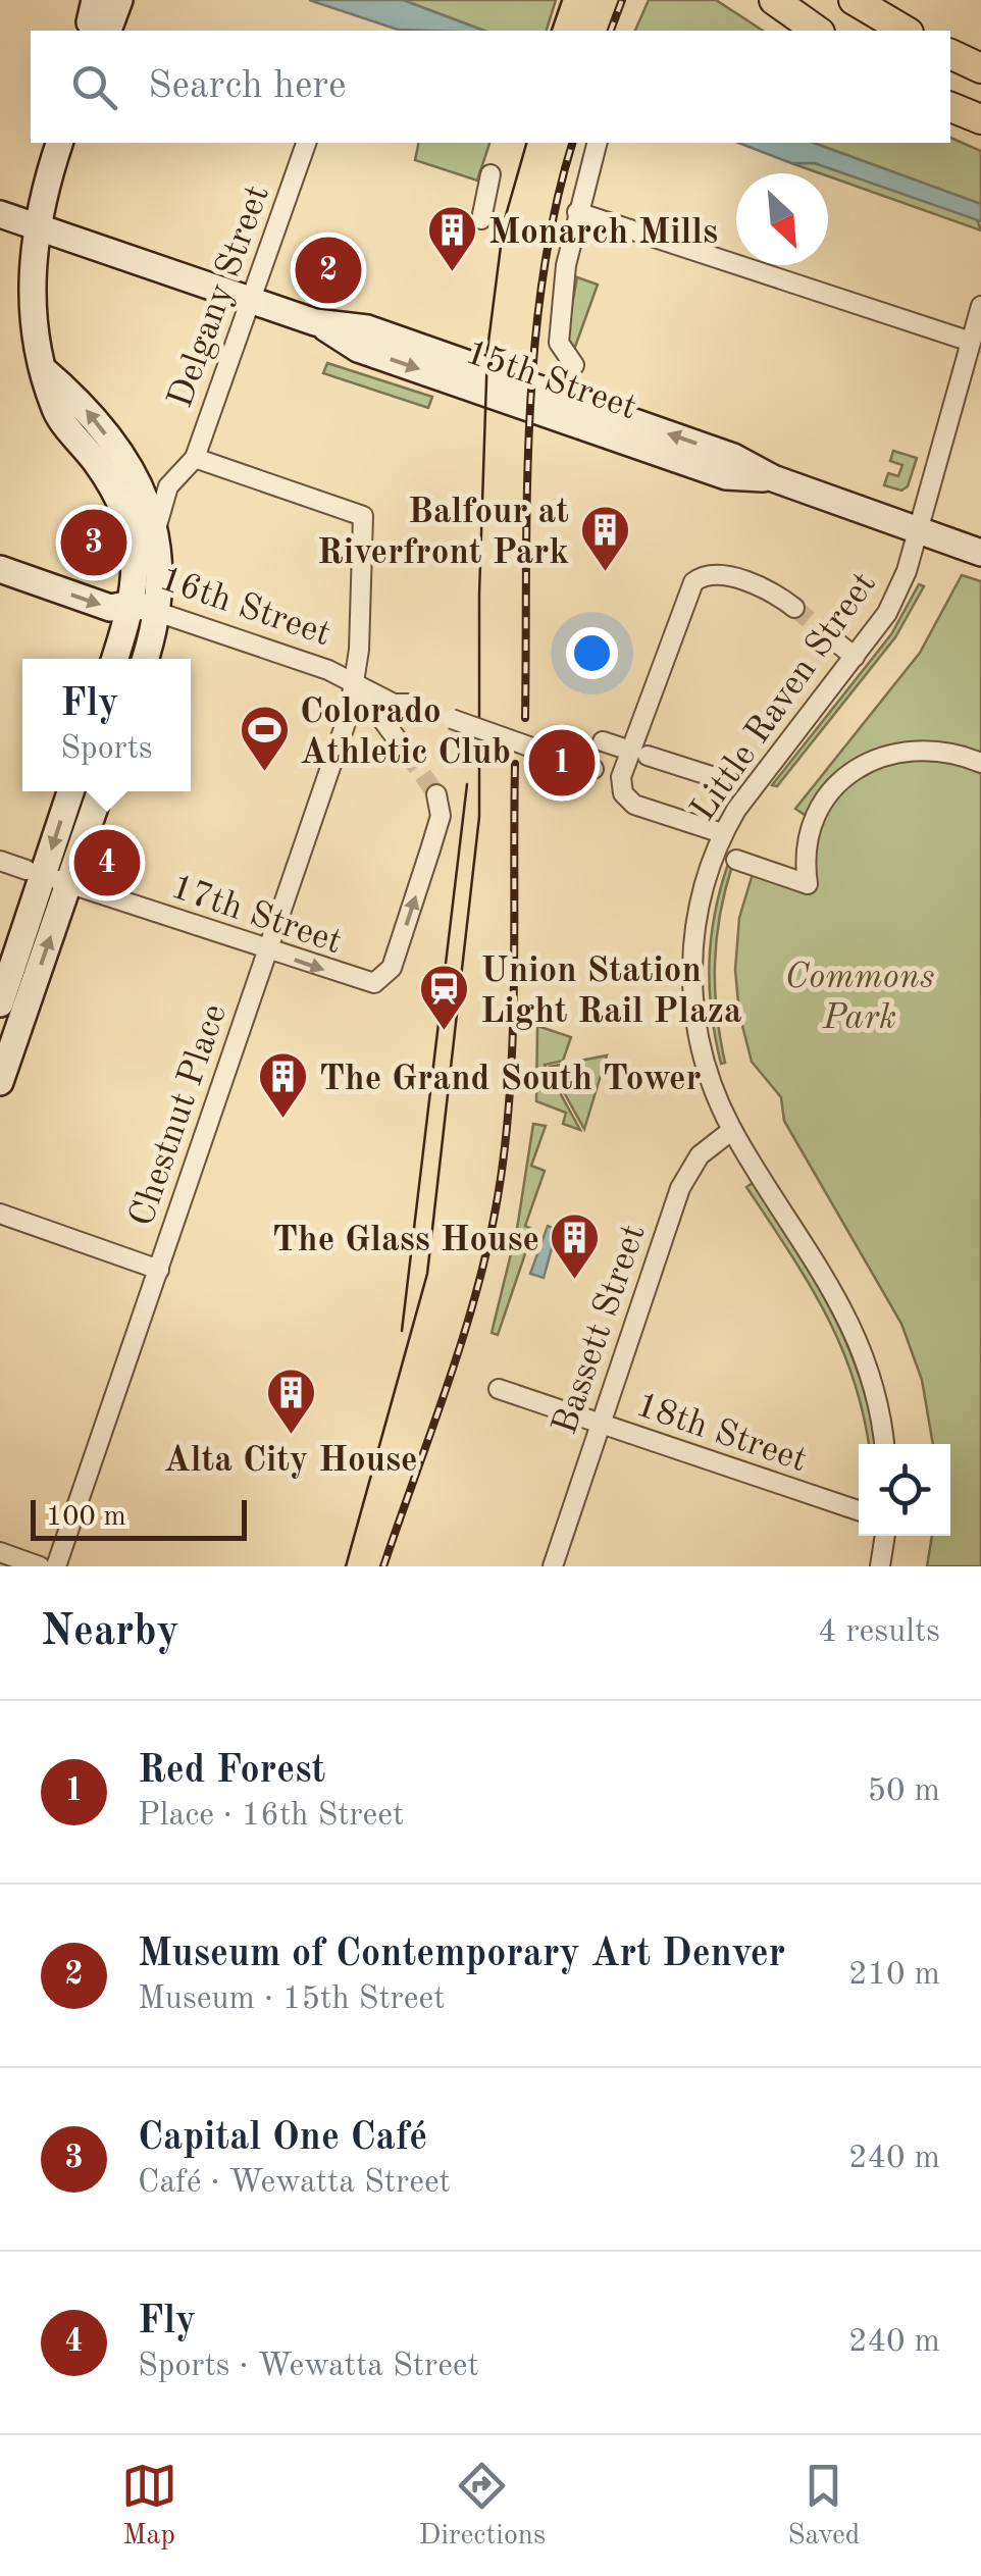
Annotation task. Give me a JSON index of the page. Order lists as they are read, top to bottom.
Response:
{
  "streets": {
    "street": [
      "Delgany Street",
      "15th Street",
      "16th Street",
      "Little Raven Street",
      "17th Street",
      "Chestnut Place",
      "Bassett Street",
      "18th Street"
    ]
  },
  "crossings": [
    ["Delgany Street", "15th Street"],
    ["Delgany Street", "Chestnut Place"],
    ["15th Street", "Little Raven Street"],
    ["16th Street", "Chestnut Place"],
    ["Little Raven Street", "Bassett Street"],
    ["17th Street", "Chestnut Place"],
    ["Bassett Street", "18th Street"]
  ],
  "parks": ["Commons Park"],
  "places": {
    "building": [
      "Monarch Mills",
      "Balfour at Riverfront Park",
      "The Grand South Tower",
      "The Glass House",
      "Alta City House"
    ],
    "sports": ["Colorado Athletic Club"],
    "station": ["Union Station Light Rail Plaza"]
  },
  "scale_bar": "100 m",
  "north": "bottom right",
  "page": {
    "search": "Search here",
    "pins": [
      "2",
      "3",
      "1",
      "4"
    ],
    "popup": ["Fly", "Sports"],
    "scale": "100 m",
    "heading": ["Nearby", "4 results"],
    "list": [
      {
        "mark": "1",
        "name": "Red Forest",
        "note": "Place · 16th Street",
        "value": "50 m"
      },
      {
        "mark": "2",
        "name": "Museum of Contemporary Art Denver",
        "note": "Museum · 15th Street",
        "value": "210 m"
      },
      {
        "mark": "3",
        "name": "Capital One Café",
        "note": "Café · Wewatta Street",
        "value": "240 m"
      },
      {
        "mark": "4",
        "name": "Fly",
        "note": "Sports · Wewatta Street",
        "value": "240 m"
      }
    ],
    "nav": ["Map", "Directions", "Saved"]
  }
}
